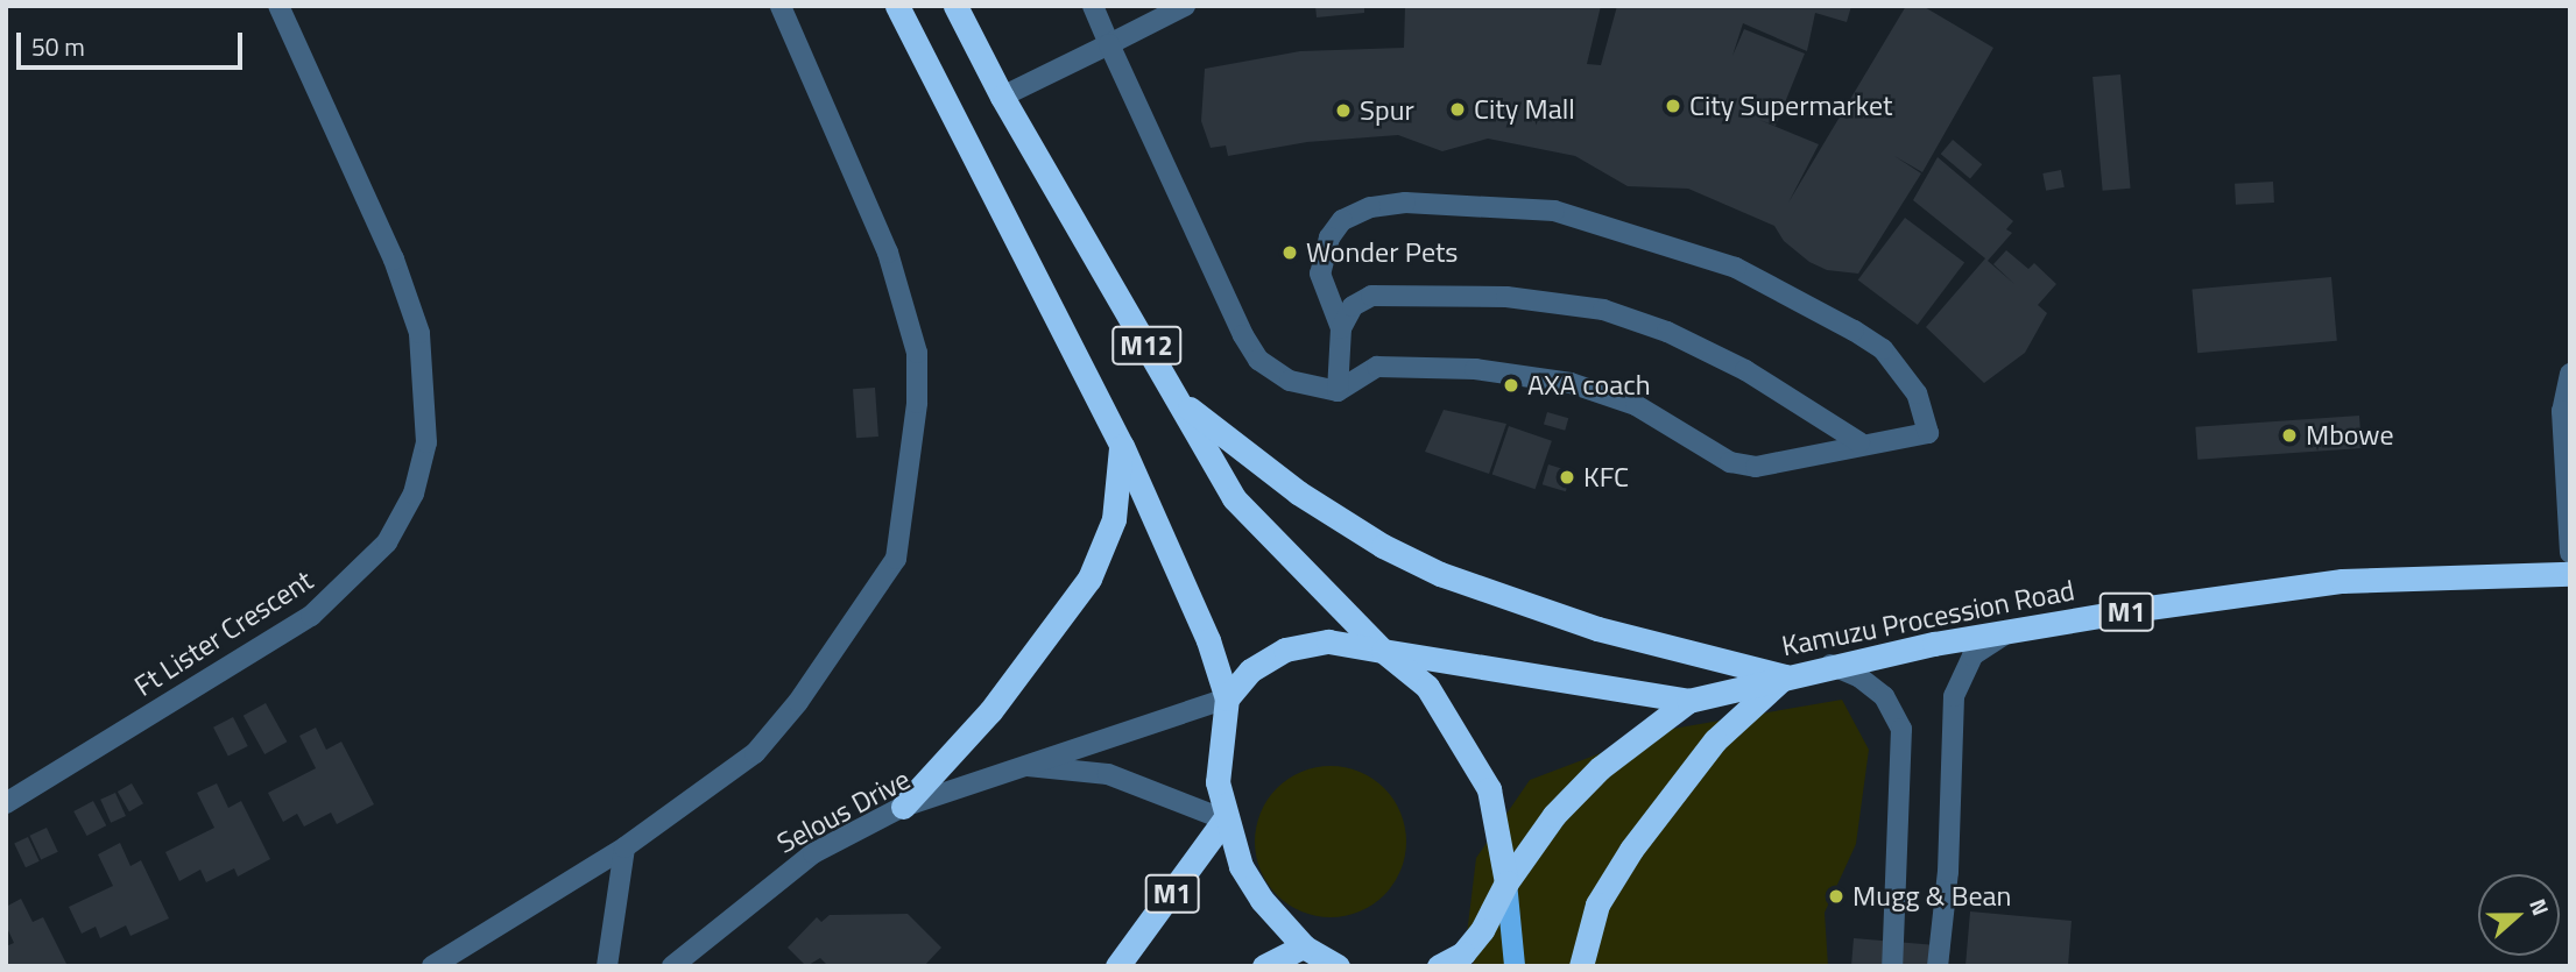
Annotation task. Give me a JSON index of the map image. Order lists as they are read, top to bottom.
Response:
{
  "streets": {
    "highway": ["M12", "M1", "Kamuzu Procession Road"],
    "street": ["Ft Lister Crescent", "Selous Drive"]
  },
  "crossings": [
    ["M12", "M1"],
    ["M12", "Selous Drive"],
    ["M1", "Kamuzu Procession Road"],
    ["M1", "Selous Drive"]
  ],
  "places": [
    "City Supermarket",
    "City Mall",
    "Spur",
    "Wonder Pets",
    "AXA coach",
    "Mbowe",
    "KFC",
    "Mugg & Bean"
  ],
  "scale_bar": "50 m",
  "north": "right"
}
